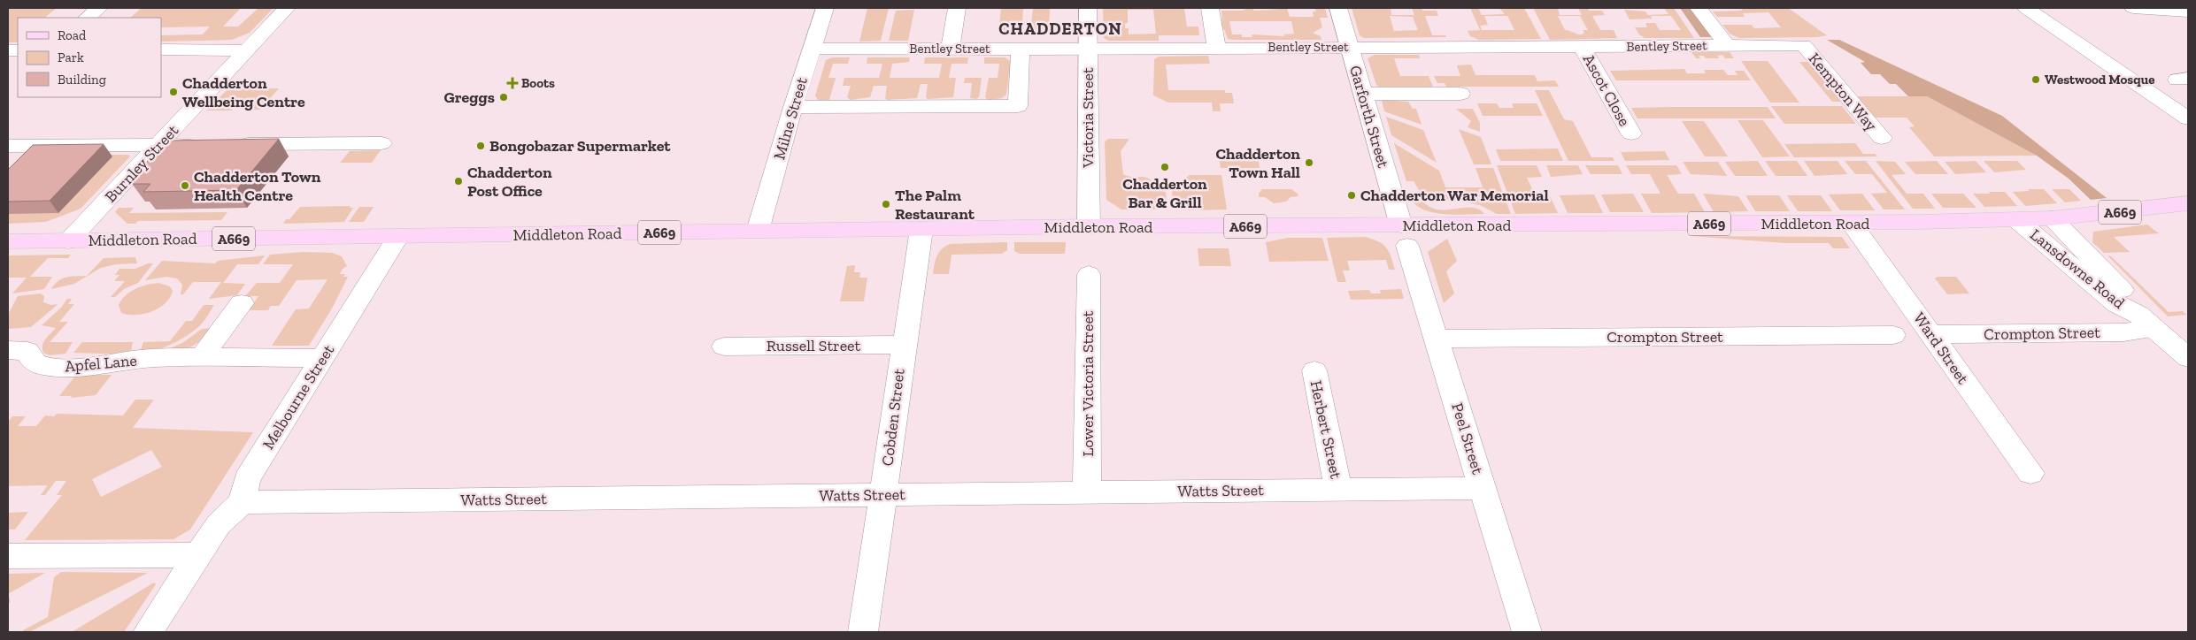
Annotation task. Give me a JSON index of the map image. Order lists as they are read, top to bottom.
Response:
{
  "streets": {
    "main road": ["A669", "Middleton Road"],
    "street": [
      "Bentley Street",
      "Ascot Close",
      "Kempton Way",
      "Garforth Street",
      "Victoria Street",
      "Milne Street",
      "Burnley Street",
      "Lansdowne Road",
      "Crompton Street",
      "Russell Street",
      "Ward Street",
      "Apfel Lane",
      "Lower Victoria Street",
      "Melbourne Street",
      "Cobden Street",
      "Herbert Street",
      "Peel Street",
      "Watts Street"
    ]
  },
  "crossings": [
    ["Bentley Street", "Ascot Close"],
    ["Bentley Street", "Kempton Way"],
    ["Bentley Street", "Garforth Street"],
    ["Bentley Street", "Victoria Street"],
    ["Bentley Street", "Milne Street"],
    ["Garforth Street", "Middleton Road"],
    ["Garforth Street", "Peel Street"],
    ["Victoria Street", "Middleton Road"],
    ["Milne Street", "Middleton Road"],
    ["Burnley Street", "Middleton Road"],
    ["Middleton Road", "Lansdowne Road"],
    ["Middleton Road", "Ward Street"],
    ["Middleton Road", "Melbourne Street"],
    ["Middleton Road", "Cobden Street"],
    ["Middleton Road", "Peel Street"],
    ["Lansdowne Road", "Crompton Street"],
    ["Crompton Street", "Ward Street"],
    ["Crompton Street", "Peel Street"],
    ["Russell Street", "Cobden Street"],
    ["Apfel Lane", "Melbourne Street"],
    ["Lower Victoria Street", "Watts Street"],
    ["Melbourne Street", "Watts Street"],
    ["Cobden Street", "Watts Street"],
    ["Herbert Street", "Watts Street"],
    ["Peel Street", "Watts Street"]
  ],
  "districts": ["CHADDERTON"],
  "places": {
    "other": [
      "Westwood Mosque",
      "Chadderton Wellbeing Centre",
      "Greggs",
      "Bongobazar Supermarket",
      "Chadderton Town Hall",
      "Chadderton Bar & Grill",
      "Chadderton Post Office",
      "Chadderton Town Health Centre",
      "Chadderton War Memorial",
      "The Palm Restaurant"
    ],
    "health": ["Boots"]
  },
  "legend": ["Road", "Park", "Building"]
}
